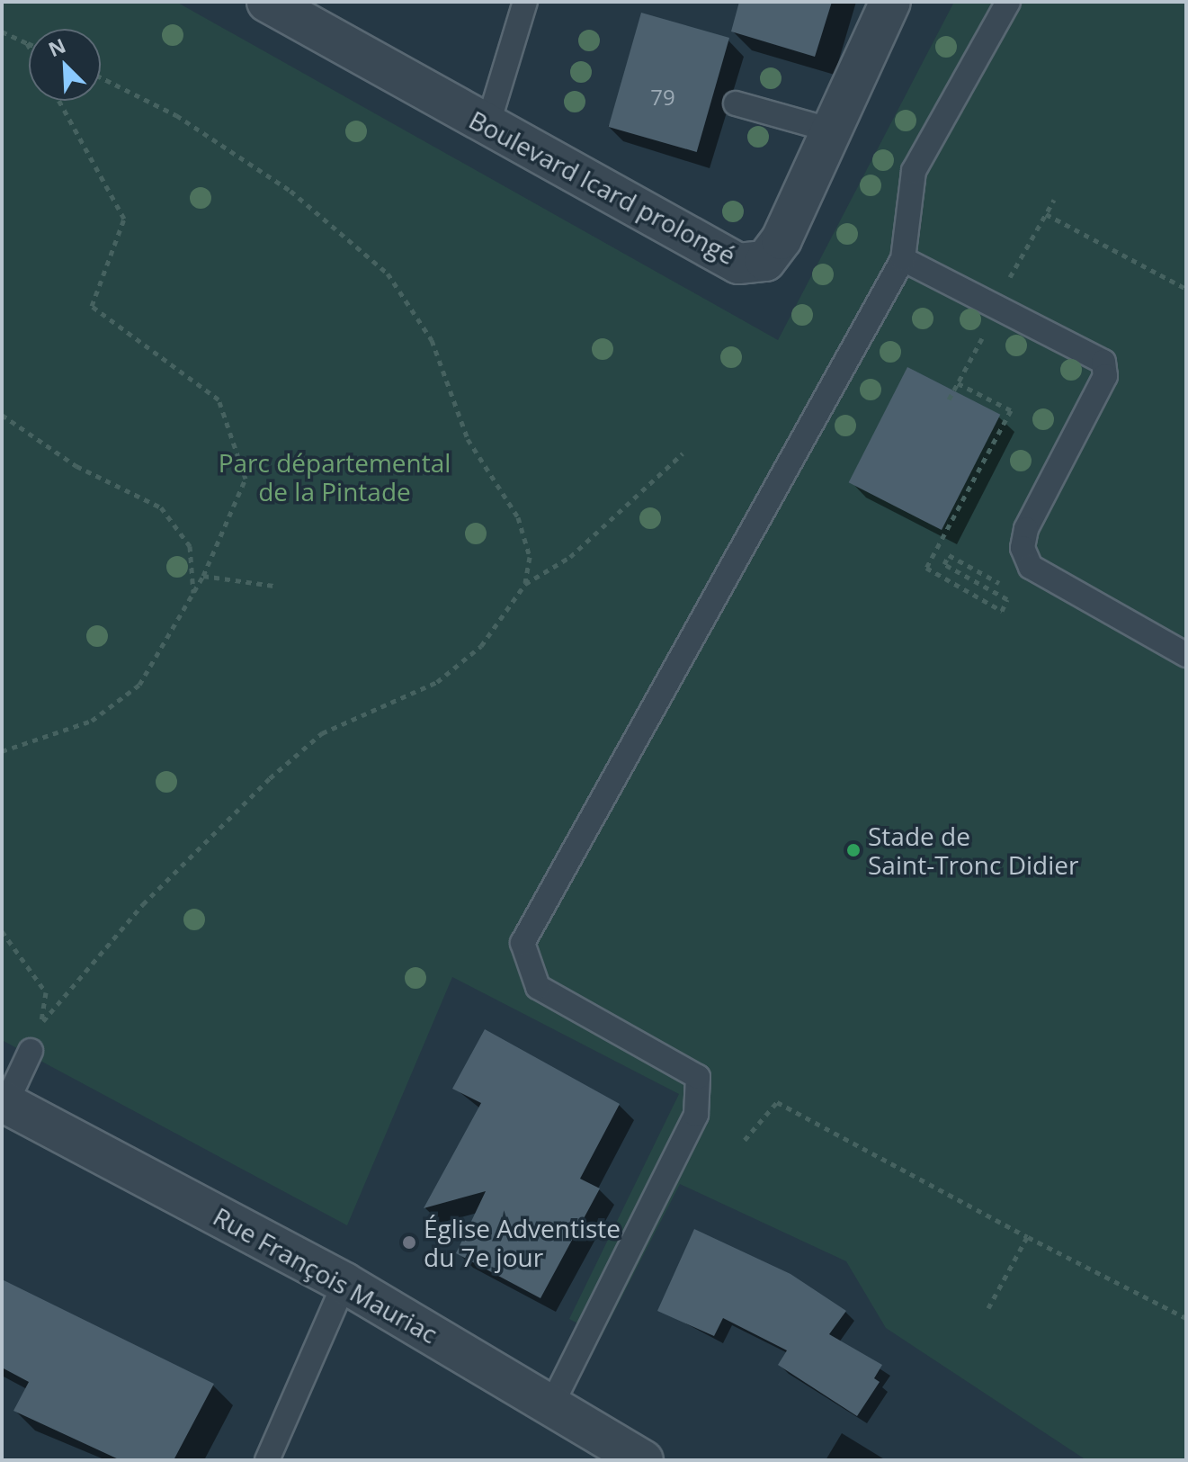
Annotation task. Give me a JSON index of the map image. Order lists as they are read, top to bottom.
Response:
{
  "streets": {
    "street": ["Boulevard Icard prolongé", "Rue François Mauriac"]
  },
  "parks": ["Parc départemental de la Pintade"],
  "places": ["Stade de Saint-Tronc Didier", "Église Adventiste du 7e jour"],
  "house_numbers": ["79"],
  "north": "top left"
}
